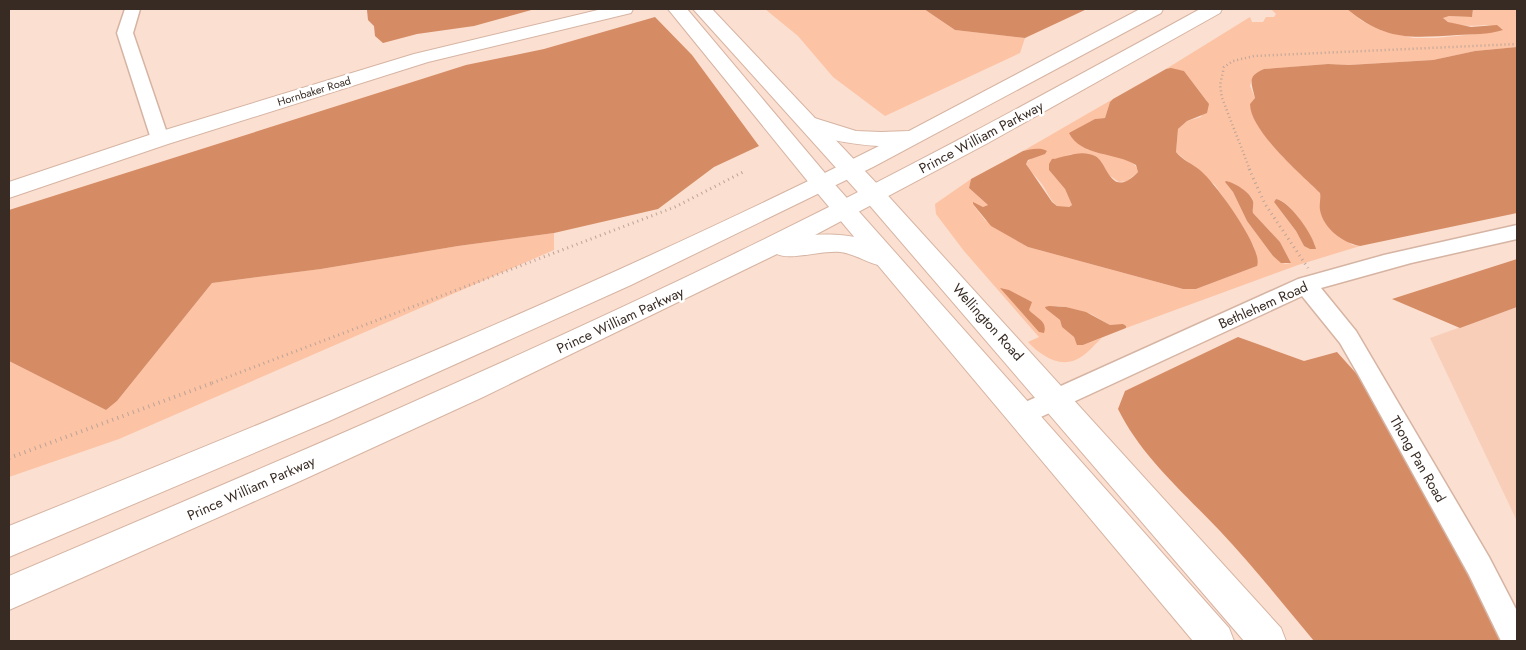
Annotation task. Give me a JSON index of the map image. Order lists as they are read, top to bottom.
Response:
{
  "streets": {
    "main road": ["Hornbaker Road", "Prince William Parkway", "Wellington Road"],
    "street": ["Bethlehem Road", "Thong Pan Road"]
  },
  "crossings": [
    ["Prince William Parkway", "Wellington Road"],
    ["Bethlehem Road", "Wellington Road"],
    ["Bethlehem Road", "Thong Pan Road"]
  ]
}
